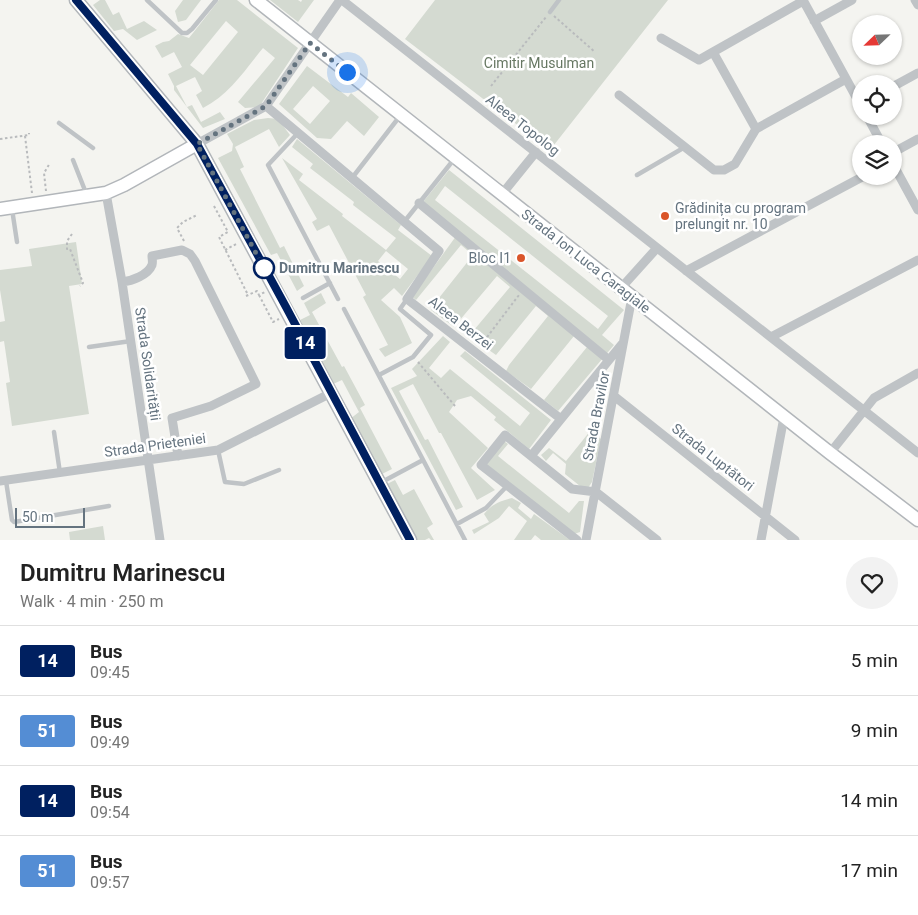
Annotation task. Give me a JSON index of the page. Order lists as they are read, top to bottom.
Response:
{
  "streets": {
    "street": [
      "Aleea Topolog",
      "Strada Ion Luca Caragiale",
      "Aleea Berzei",
      "Strada Solidarității",
      "Strada Bravilor",
      "Strada Prieteniei",
      "Strada Luptători"
    ]
  },
  "crossings": [
    ["Strada Ion Luca Caragiale", "Strada Bravilor"],
    ["Strada Solidarității", "Strada Prieteniei"],
    ["Strada Bravilor", "Strada Luptători"]
  ],
  "parks": ["Cimitir Musulman"],
  "places": ["Grădinița cu program prelungit nr. 10", "Bloc I1", "Dumitru Marinescu"],
  "lines": ["bus line 14"],
  "scale_bar": "50 m",
  "north": "bottom left",
  "page": {
    "on_map": "14",
    "scale": "50 m",
    "heading": ["Dumitru Marinescu", "Walk · 4 min · 250 m"],
    "list": [
      {
        "mark": "14",
        "name": "Bus",
        "note": "09:45",
        "value": "5 min"
      },
      {
        "mark": "51",
        "name": "Bus",
        "note": "09:49",
        "value": "9 min"
      },
      {
        "mark": "14",
        "name": "Bus",
        "note": "09:54",
        "value": "14 min"
      },
      {
        "mark": "51",
        "name": "Bus",
        "note": "09:57",
        "value": "17 min"
      }
    ]
  }
}
